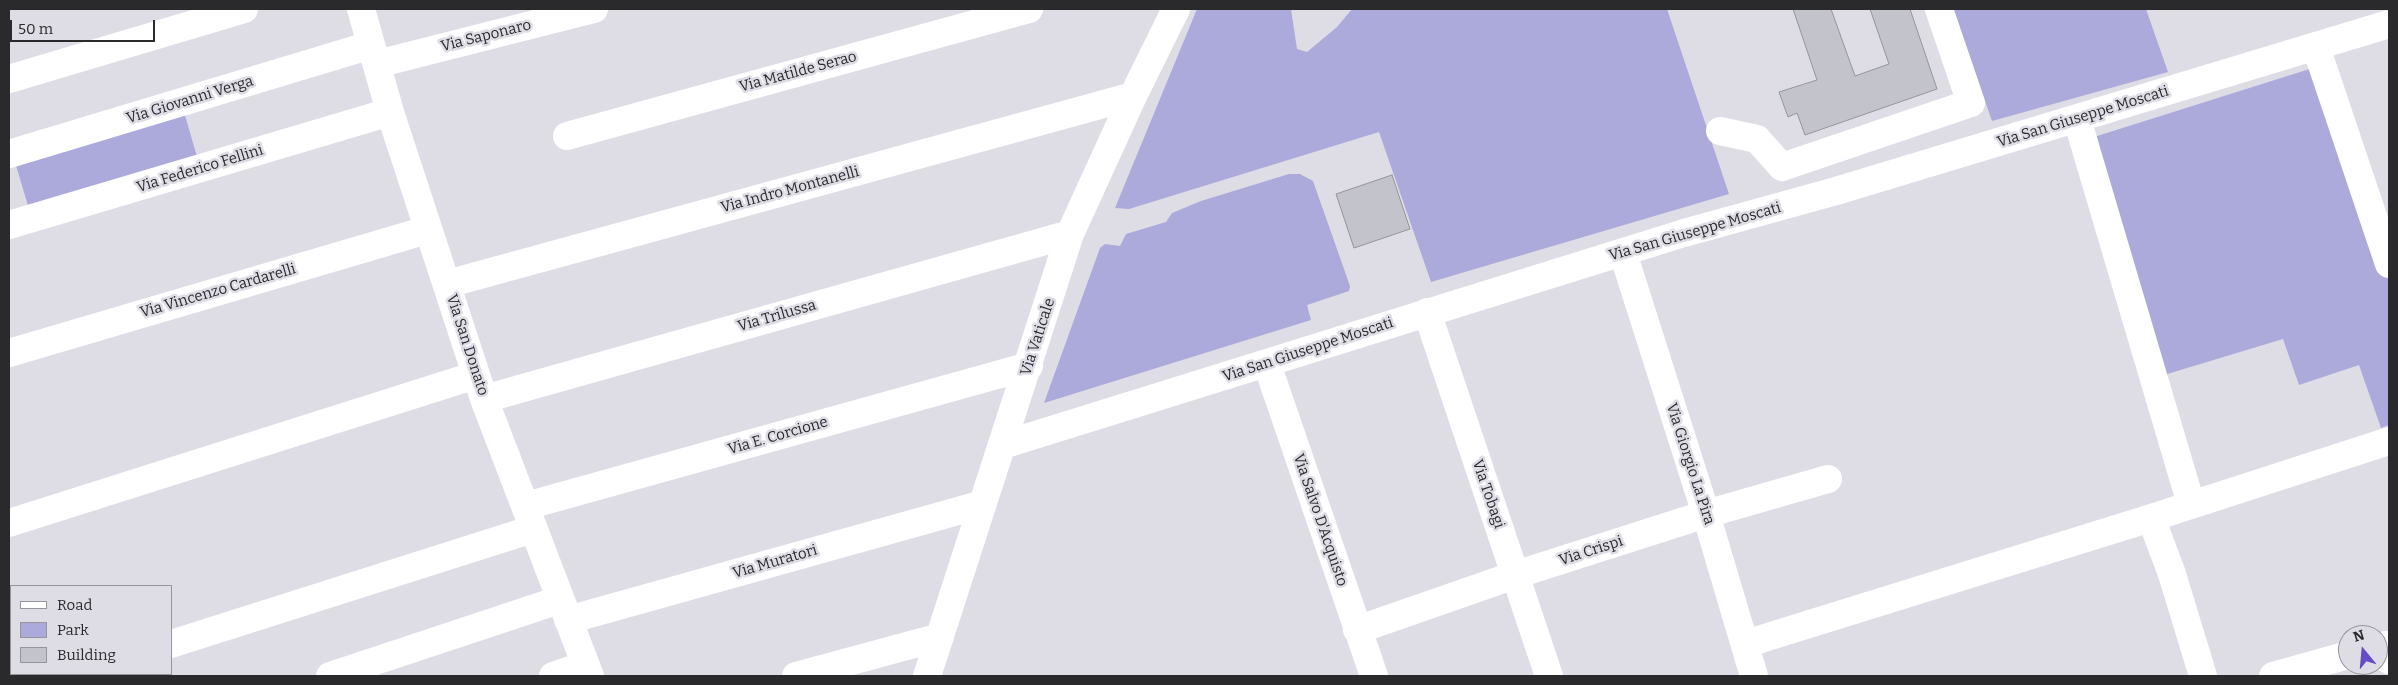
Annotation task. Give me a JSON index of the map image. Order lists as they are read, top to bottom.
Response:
{
  "streets": {
    "street": [
      "Via Saponaro",
      "Via Matilde Serao",
      "Via Giovanni Verga",
      "Via San Giuseppe Moscati",
      "Via Federico Fellini",
      "Via Indro Montanelli",
      "Via Vincenzo Cardarelli",
      "Via Trilussa",
      "Via Vaticale",
      "Via San Donato",
      "Via E. Corcione",
      "Via Giorgio La Pira",
      "Via Tobagi",
      "Via Salvo D'Acquisto",
      "Via Crispi",
      "Via Muratori"
    ]
  },
  "crossings": [
    ["Via Saponaro", "Via Giovanni Verga"],
    ["Via Saponaro", "Via San Donato"],
    ["Via Giovanni Verga", "Via San Donato"],
    ["Via San Giuseppe Moscati", "Via Vaticale"],
    ["Via San Giuseppe Moscati", "Via Giorgio La Pira"],
    ["Via San Giuseppe Moscati", "Via Tobagi"],
    ["Via San Giuseppe Moscati", "Via Salvo D'Acquisto"],
    ["Via Federico Fellini", "Via San Donato"],
    ["Via Indro Montanelli", "Via Vaticale"],
    ["Via Indro Montanelli", "Via San Donato"],
    ["Via Vincenzo Cardarelli", "Via San Donato"],
    ["Via Trilussa", "Via Vaticale"],
    ["Via Trilussa", "Via San Donato"],
    ["Via Vaticale", "Via E. Corcione"],
    ["Via Vaticale", "Via Muratori"],
    ["Via San Donato", "Via E. Corcione"],
    ["Via San Donato", "Via Muratori"],
    ["Via Giorgio La Pira", "Via Crispi"],
    ["Via Tobagi", "Via Crispi"],
    ["Via Salvo D'Acquisto", "Via Crispi"]
  ],
  "legend": ["Road", "Park", "Building"],
  "scale_bar": "50 m",
  "north": "top"
}
